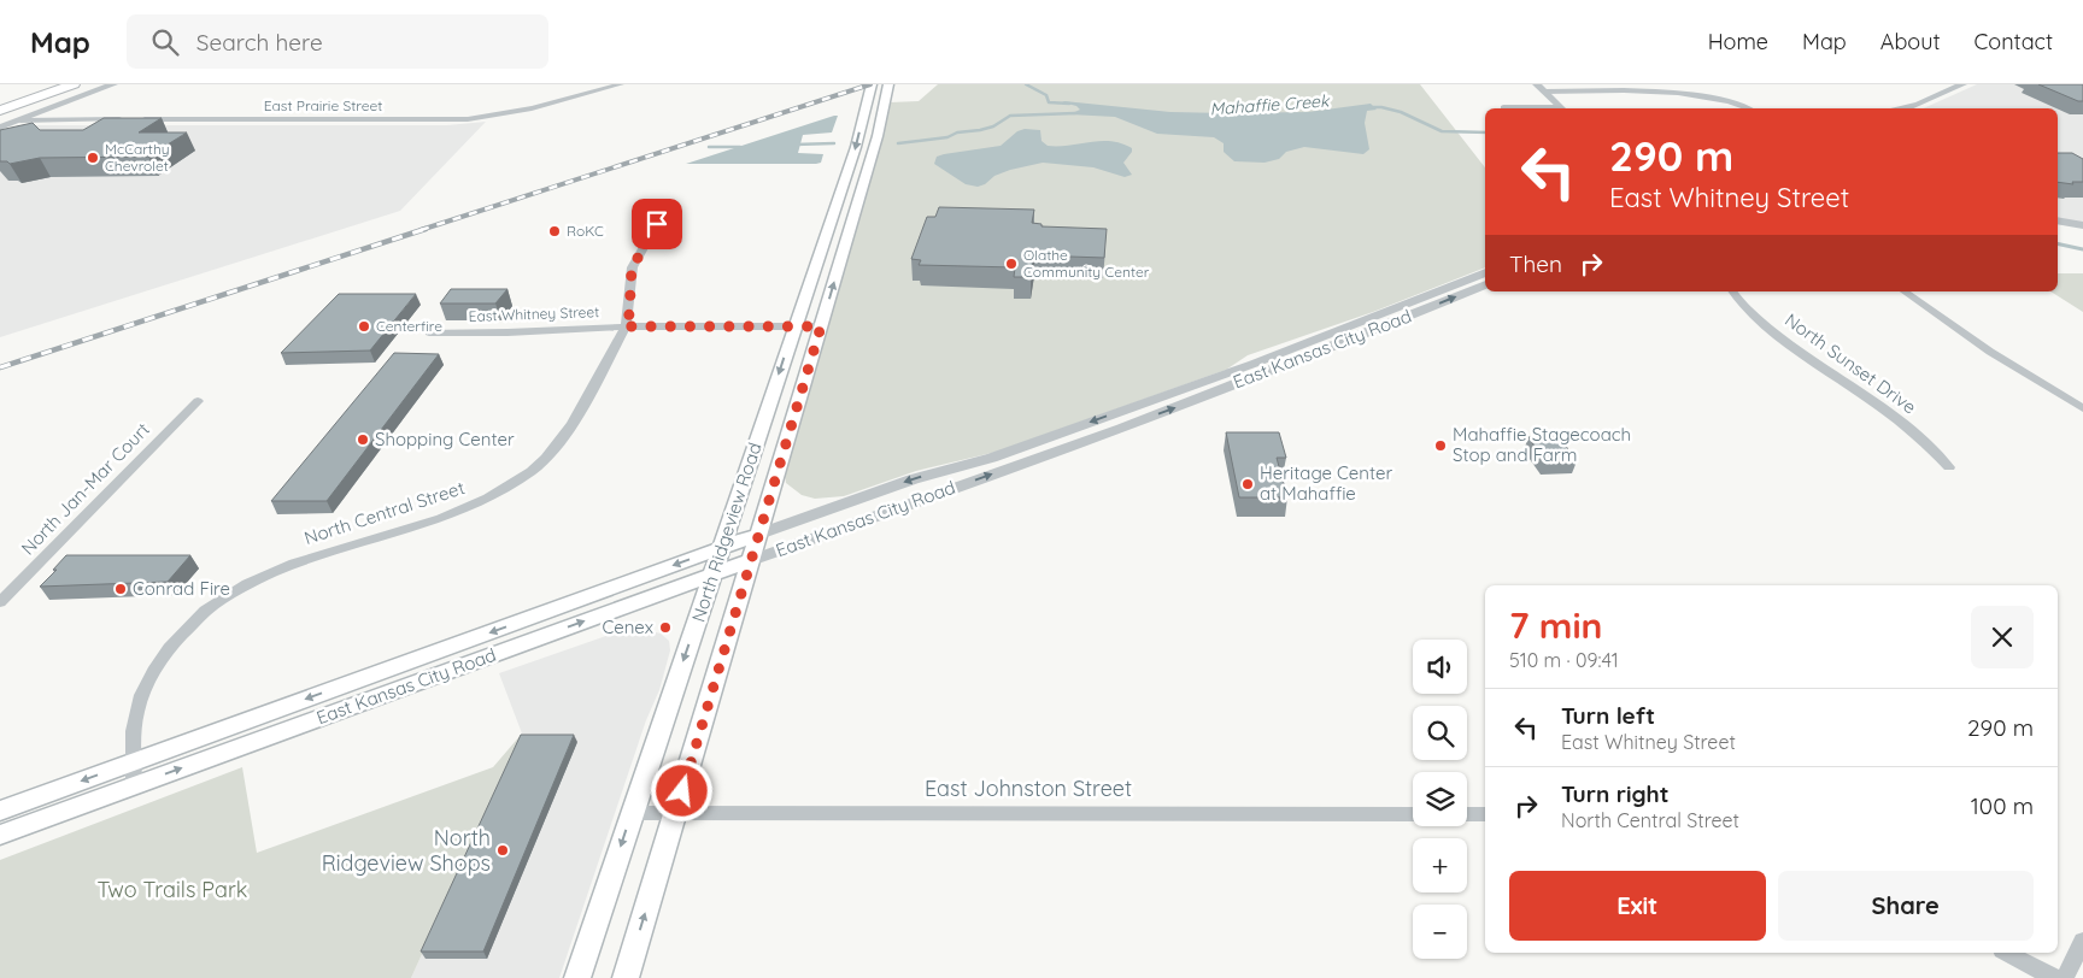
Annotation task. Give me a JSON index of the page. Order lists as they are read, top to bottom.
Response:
{
  "streets": {
    "main road": ["East Kansas City Road", "North Ridgeview Road"],
    "street": [
      "East Prairie Street",
      "East Whitney Street",
      "North Sunset Drive",
      "North Jan-Mar Court",
      "North Central Street",
      "East Johnston Street"
    ]
  },
  "crossings": [
    ["East Whitney Street", "North Central Street"],
    ["East Whitney Street", "North Ridgeview Road"],
    ["East Kansas City Road", "North Central Street"],
    ["East Kansas City Road", "North Ridgeview Road"],
    ["North Ridgeview Road", "East Johnston Street"]
  ],
  "water": ["Mahaffie Creek"],
  "parks": ["Two Trails Park"],
  "places": [
    "McCarthy Chevrolet",
    "RoKC",
    "Olathe Community Center",
    "Centerfire",
    "Shopping Center",
    "Mahaffie Stagecoach Stop and Farm",
    "Heritage Center at Mahaffie",
    "Conrad Fire",
    "Cenex",
    "North Ridgeview Shops"
  ],
  "page": {
    "header": "Map",
    "search": "Search here",
    "nav": [
      "Home",
      "Map",
      "About",
      "Contact"
    ],
    "turn": ["290 m", "East Whitney Street"],
    "then": "Then",
    "heading": ["7 min", "510 m · 09:41"],
    "map_buttons": ["+", "−"],
    "list": [
      {
        "name": "Turn left",
        "note": "East Whitney Street",
        "value": "290 m"
      },
      {
        "name": "Turn right",
        "note": "North Central Street",
        "value": "100 m"
      }
    ],
    "buttons": ["Exit", "Share"]
  }
}
